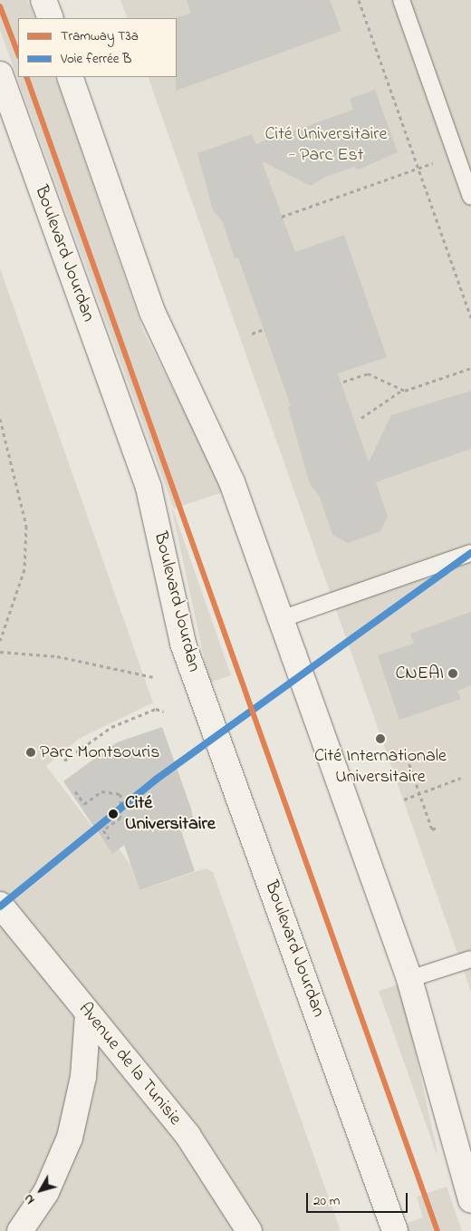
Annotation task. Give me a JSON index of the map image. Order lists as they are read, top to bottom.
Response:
{
  "streets": {
    "main road": ["Boulevard Jourdan", "Avenue de la Tunisie"]
  },
  "parks": ["Cité Universitaire - Parc Est"],
  "places": [
    "CNEAI",
    "Cité Internationale Universitaire",
    "Parc Montsouris",
    "Cité Universitaire"
  ],
  "lines": ["tram line T3a", "rail line B"],
  "legend": ["Tramway T3a", "Voie ferrée B"],
  "scale_bar": "20 m",
  "north": "bottom left"
}
